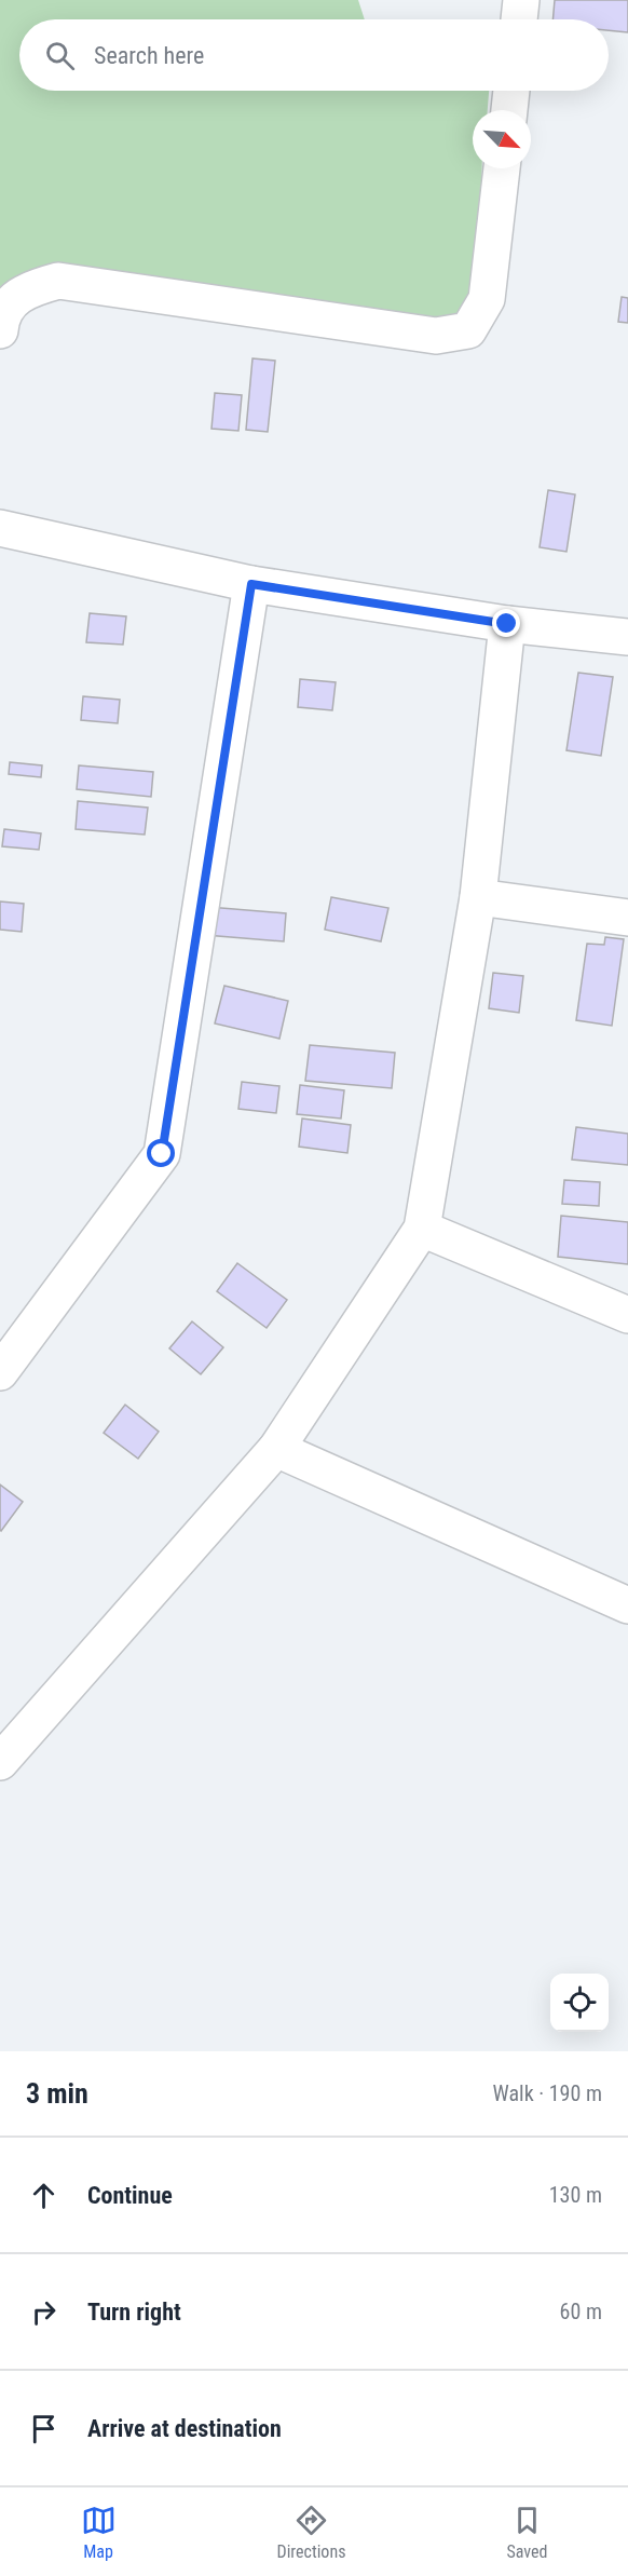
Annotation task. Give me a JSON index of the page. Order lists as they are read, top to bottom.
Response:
{
  "north": "bottom right",
  "page": {
    "search": "Search here",
    "heading": ["3 min", "Walk · 190 m"],
    "list": [
      ["Continue", "130 m"],
      ["Turn right", "60 m"],
      "Arrive at destination"
    ],
    "nav": ["Map", "Directions", "Saved"]
  }
}
